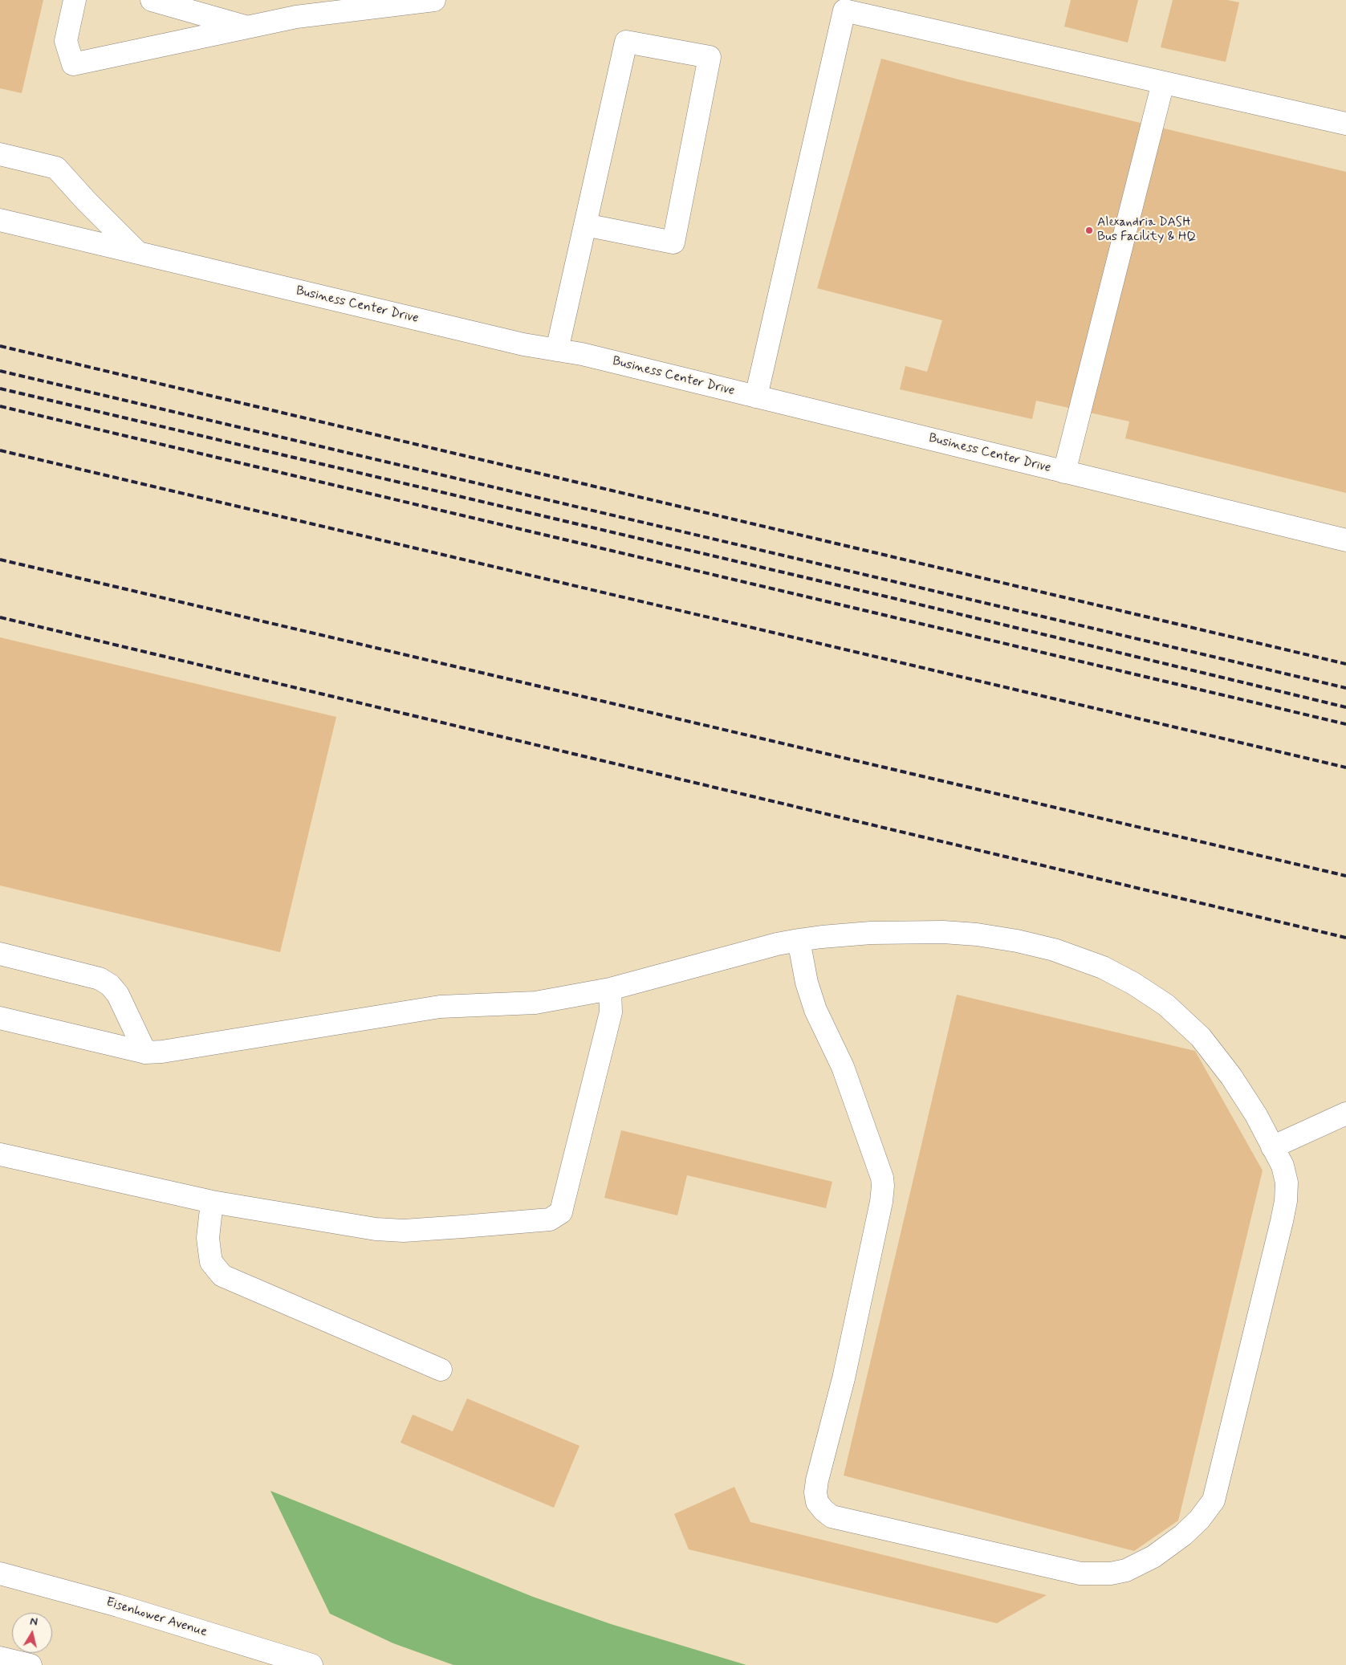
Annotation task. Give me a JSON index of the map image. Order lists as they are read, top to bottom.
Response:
{
  "streets": {
    "street": ["Business Center Drive", "Eisenhower Avenue"]
  },
  "places": ["Alexandria DASH Bus Facility & HQ"],
  "north": "top"
}
